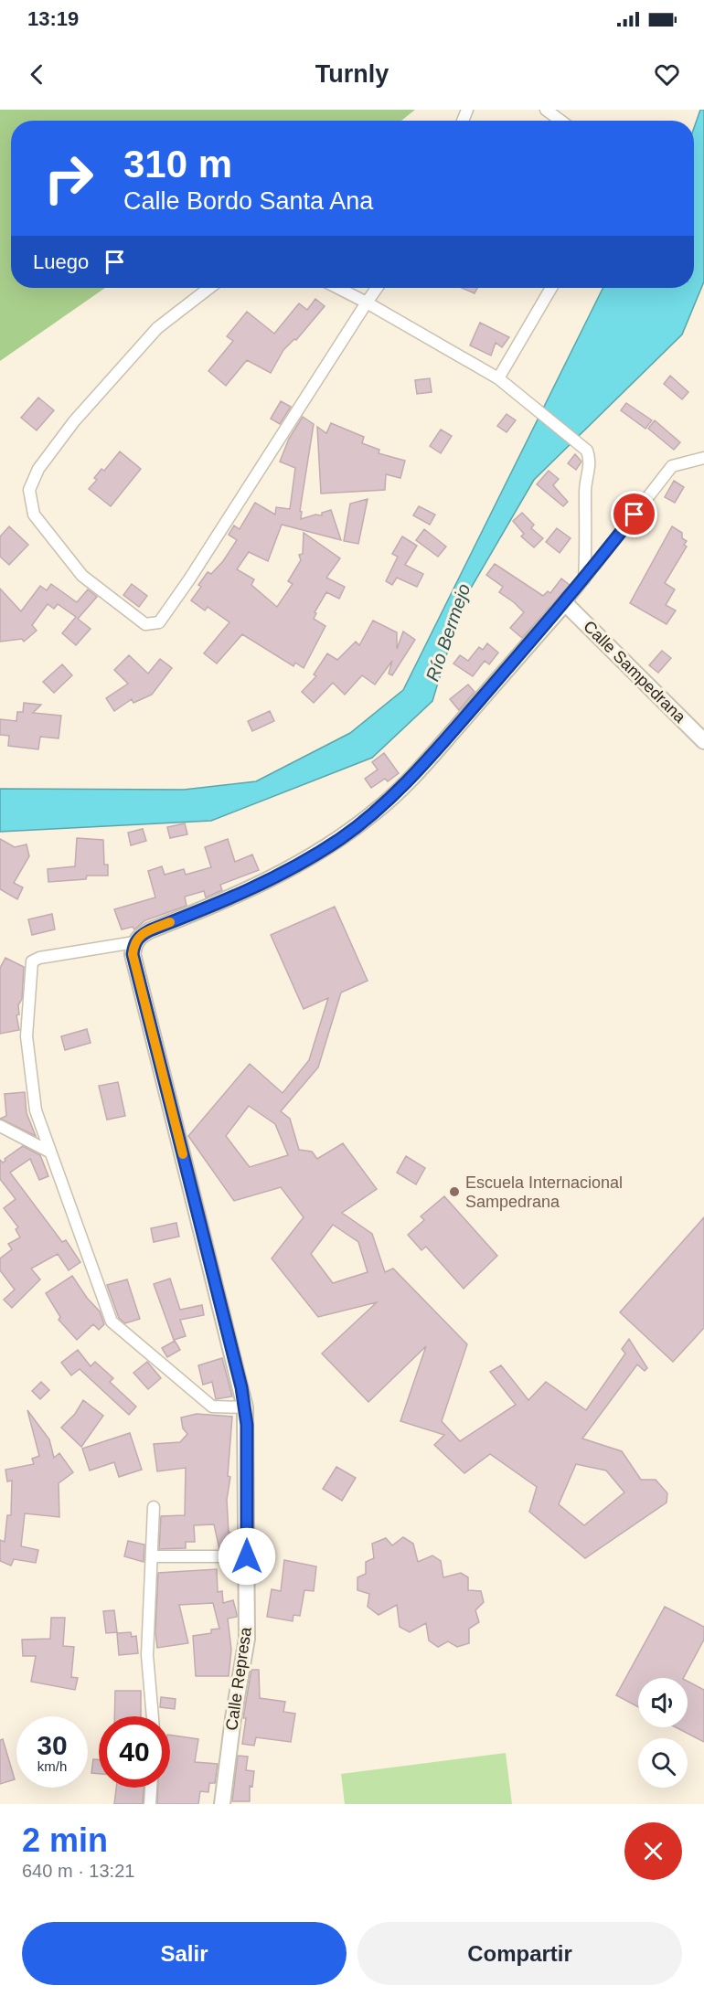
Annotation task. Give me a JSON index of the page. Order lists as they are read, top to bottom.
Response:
{
  "streets": {
    "street": ["Calle Sampedrana", "Calle Represa"]
  },
  "water": ["Río Bermejo"],
  "places": ["Escuela Internacional Sampedrana"],
  "page": {
    "status": "13:19",
    "header": "Turnly",
    "turn": ["310 m", "Calle Bordo Santa Ana"],
    "then": "Luego",
    "speed": "30 km/h",
    "limit": "40",
    "heading": ["2 min", "640 m · 13:21"],
    "buttons": ["Salir", "Compartir"]
  }
}
